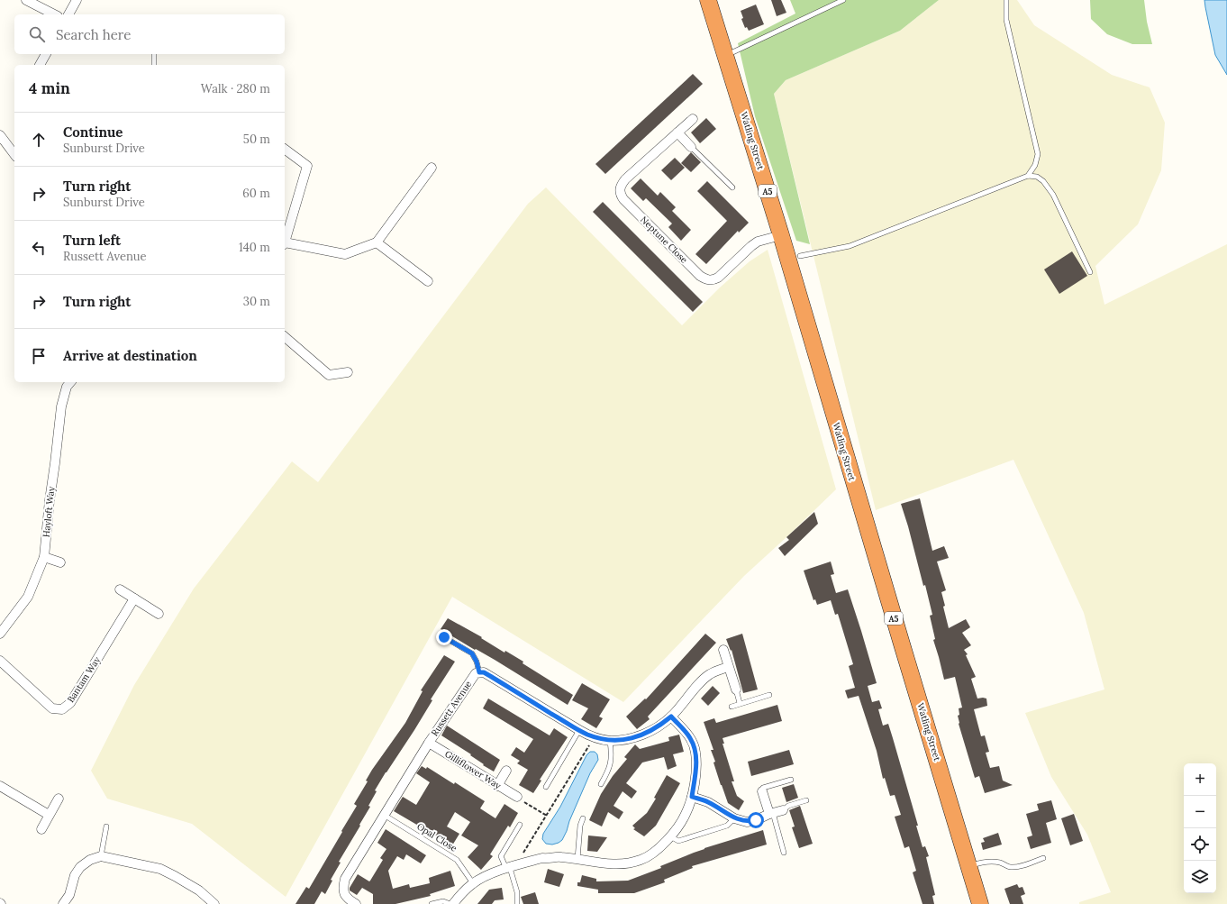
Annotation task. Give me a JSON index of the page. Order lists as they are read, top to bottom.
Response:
{
  "streets": {
    "highway": ["Watling Street", "A5"],
    "street": [
      "Neptune Close",
      "Hayloft Way",
      "Bantam Way",
      "Russett Avenue",
      "Gilliflower Way"
    ],
    "lane": ["Opal Close"]
  },
  "crossings": [
    ["Watling Street", "Neptune Close"],
    ["Russett Avenue", "Gilliflower Way"],
    ["Russett Avenue", "Opal Close"]
  ],
  "page": {
    "search": "Search here",
    "heading": ["4 min", "Walk · 280 m"],
    "list": [
      ["Continue", "Sunburst Drive", "50 m"],
      ["Turn right", "Sunburst Drive", "60 m"],
      ["Turn left", "Russett Avenue", "140 m"],
      ["Turn right", "30 m"],
      "Arrive at destination"
    ],
    "map_buttons": ["+", "−"]
  }
}
